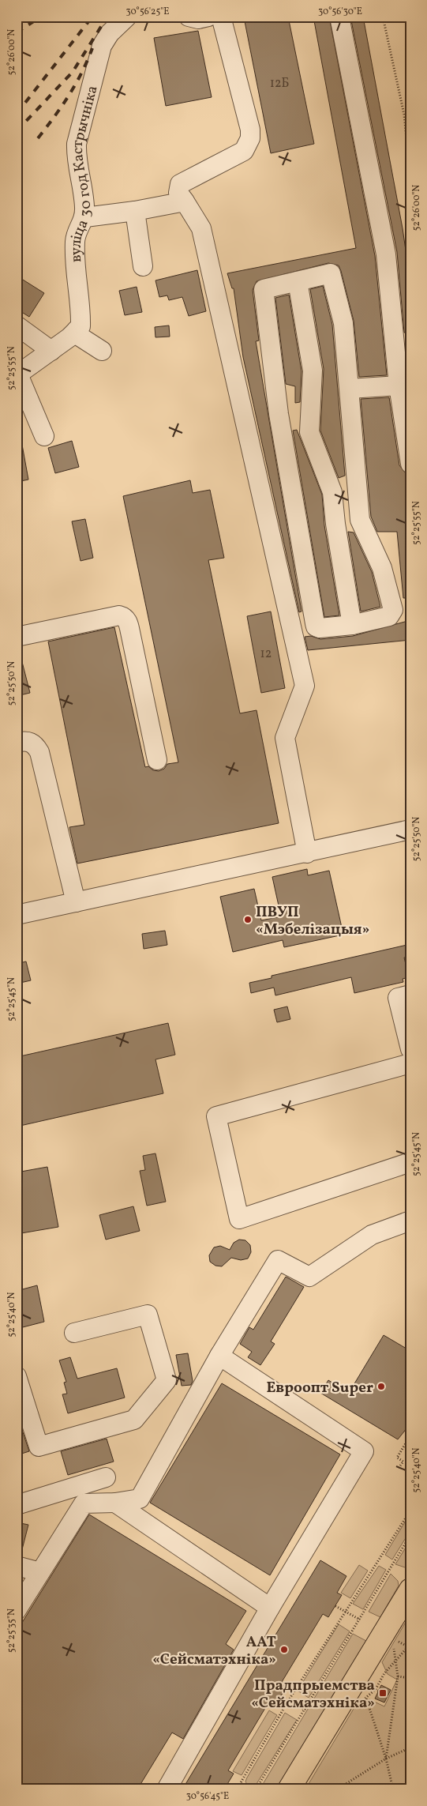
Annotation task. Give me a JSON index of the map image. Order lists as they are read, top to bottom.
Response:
{
  "streets": {
    "street": ["вуліца 30 год Кастрычніка"]
  },
  "places": {
    "other": ["ПВУП «Мэбелізацыя»", "Евроопт Super", "ААТ «Сейсматэхніка»"],
    "transit": ["Прадпрыемства «Сейсматэхніка»"]
  },
  "house_numbers": ["12Б", "12"],
  "coordinates": [
    "30°56'25\"E",
    "30°56'30\"E",
    "52°26'00\"N",
    "52°25'55\"N",
    "52°25'50\"N",
    "52°25'45\"N",
    "52°25'40\"N",
    "52°25'35\"N",
    "30°56'45\"E"
  ]
}
